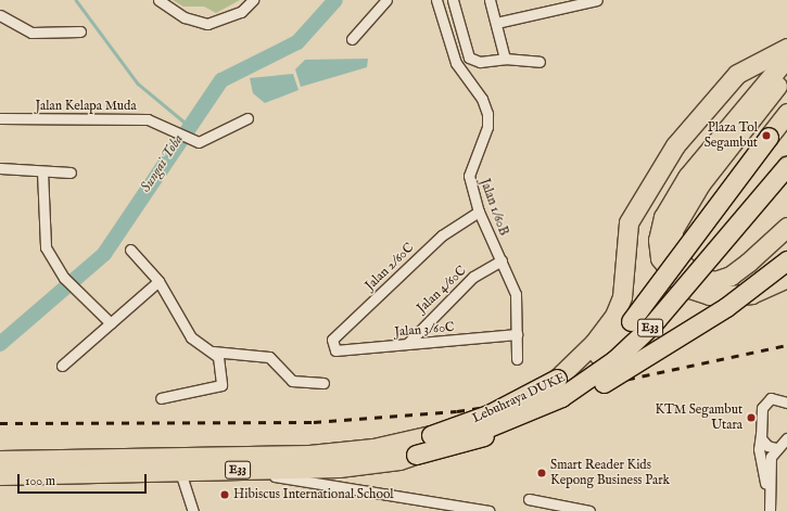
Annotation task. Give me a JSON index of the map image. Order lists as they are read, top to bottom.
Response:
{
  "streets": {
    "highway": ["E33", "Lebuhraya DUKE"],
    "street": [
      "Jalan Kelapa Muda",
      "Jalan 1/60B",
      "Jalan 2/60C",
      "Jalan 4/60C",
      "Jalan 3/60C"
    ]
  },
  "crossings": [
    ["Jalan 1/60B", "Jalan 2/60C"],
    ["Jalan 1/60B", "Jalan 4/60C"],
    ["Jalan 1/60B", "Jalan 3/60C"],
    ["Jalan 2/60C", "Jalan 3/60C"],
    ["Jalan 4/60C", "Jalan 3/60C"]
  ],
  "water": ["Sungai Toba"],
  "places": [
    "Plaza Tol Segambut",
    "KTM Segambut Utara",
    "Smart Reader Kids Kepong Business Park",
    "Hibiscus International School"
  ],
  "scale_bar": "100 m"
}
